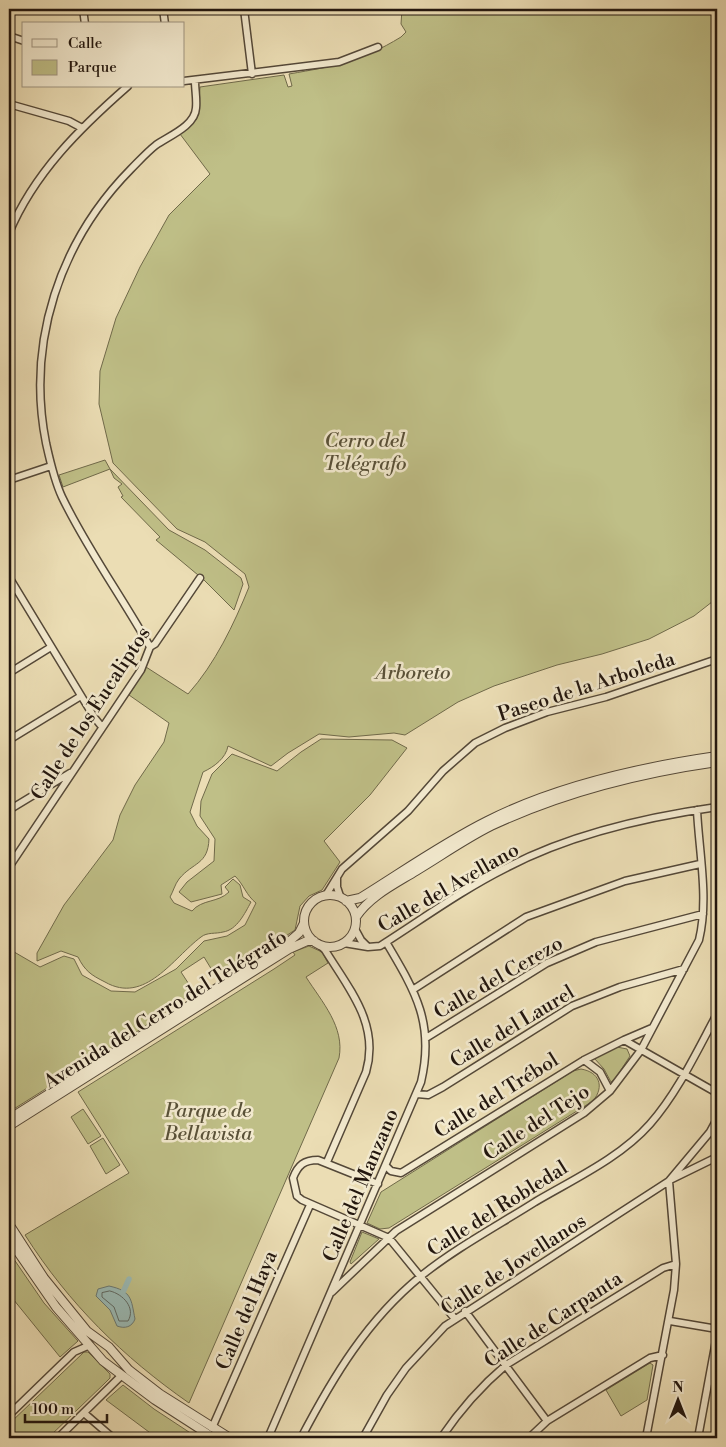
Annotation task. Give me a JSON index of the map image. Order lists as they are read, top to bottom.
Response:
{
  "streets": {
    "street": [
      "Paseo de la Arboleda",
      "Calle de los Eucaliptos",
      "Calle del Avellano",
      "Calle del Cerezo",
      "Avenida del Cerro del Telégrafo",
      "Calle del Laurel",
      "Calle del Trébol",
      "Calle del Tejo",
      "Calle del Manzano",
      "Calle del Robledal",
      "Calle de Jovellanos",
      "Calle del Haya",
      "Calle de Carpanta"
    ]
  },
  "crossings": [
    ["Paseo de la Arboleda", "Calle del Avellano"],
    ["Paseo de la Arboleda", "Avenida del Cerro del Telégrafo"],
    ["Calle del Avellano", "Avenida del Cerro del Telégrafo"],
    ["Calle del Avellano", "Calle del Tejo"],
    ["Calle del Avellano", "Calle del Manzano"],
    ["Calle del Cerezo", "Calle del Tejo"],
    ["Calle del Cerezo", "Calle del Manzano"],
    ["Calle del Laurel", "Calle del Tejo"],
    ["Calle del Laurel", "Calle del Manzano"],
    ["Calle del Trébol", "Calle del Tejo"],
    ["Calle del Trébol", "Calle del Manzano"],
    ["Calle del Tejo", "Calle del Manzano"]
  ],
  "parks": ["Cerro del Telégrafo", "Arboreto", "Parque de Bellavista"],
  "legend": ["Calle", "Parque"],
  "scale_bar": "100 m",
  "north": "top"
}
